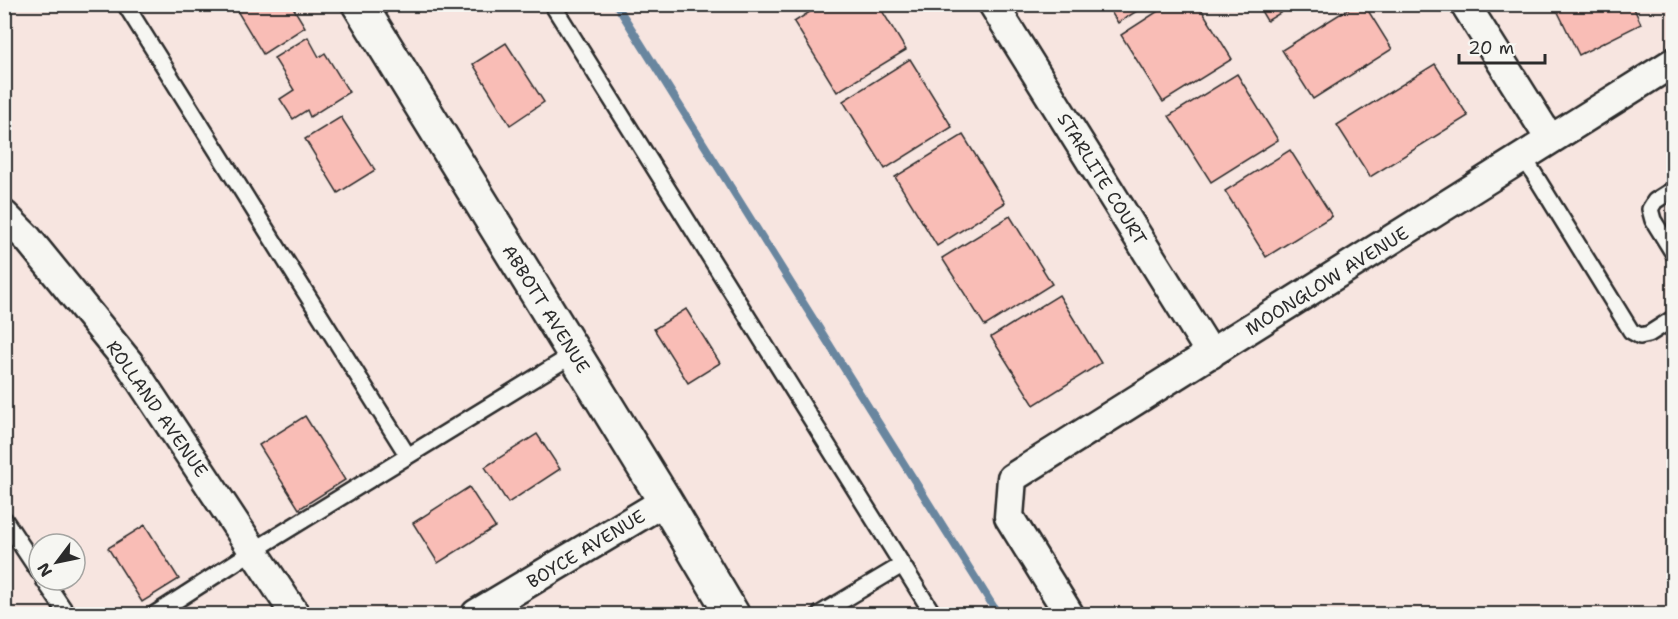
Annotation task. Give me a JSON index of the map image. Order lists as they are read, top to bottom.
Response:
{
  "streets": {
    "street": [
      "STARLITE COURT",
      "MOONGLOW AVENUE",
      "ABBOTT AVENUE",
      "ROLLAND AVENUE",
      "BOYCE AVENUE"
    ]
  },
  "crossings": [
    ["STARLITE COURT", "MOONGLOW AVENUE"],
    ["ABBOTT AVENUE", "BOYCE AVENUE"]
  ],
  "scale_bar": "20 m",
  "north": "bottom left"
}
